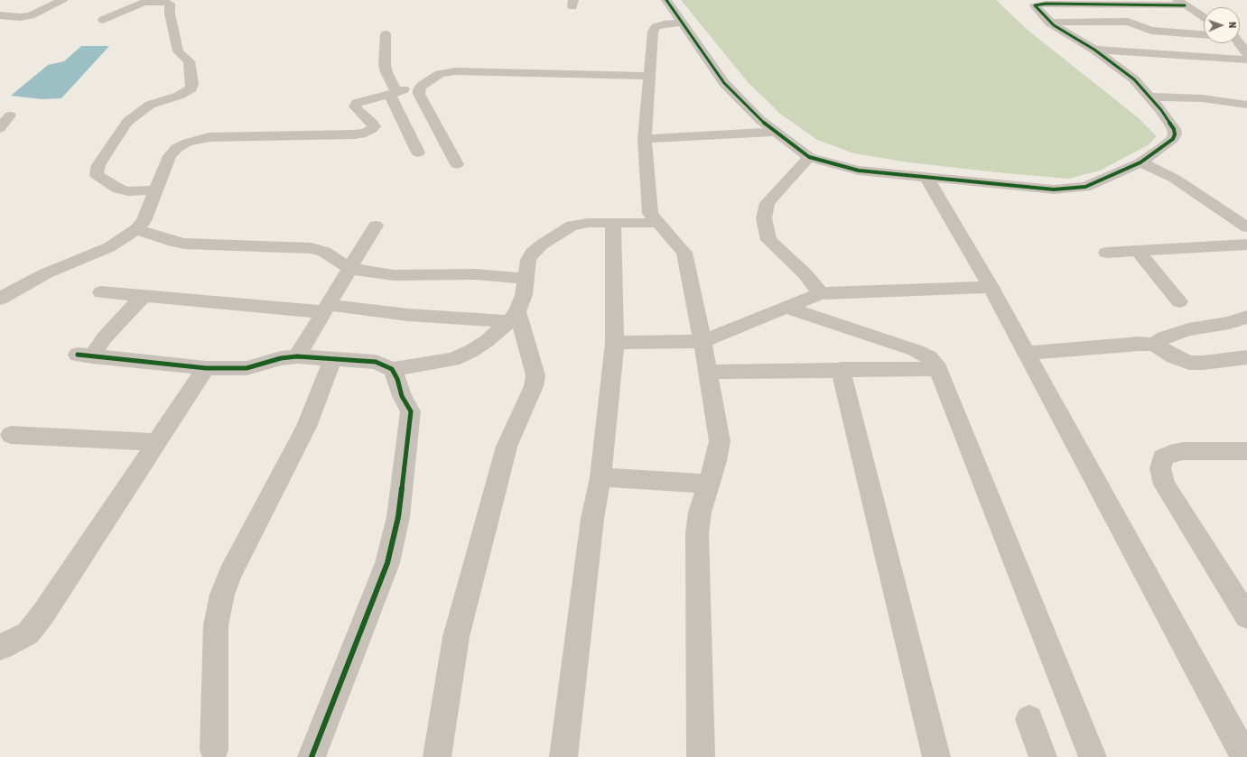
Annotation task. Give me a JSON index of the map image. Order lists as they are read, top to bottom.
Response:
{
  "north": "right"
}
